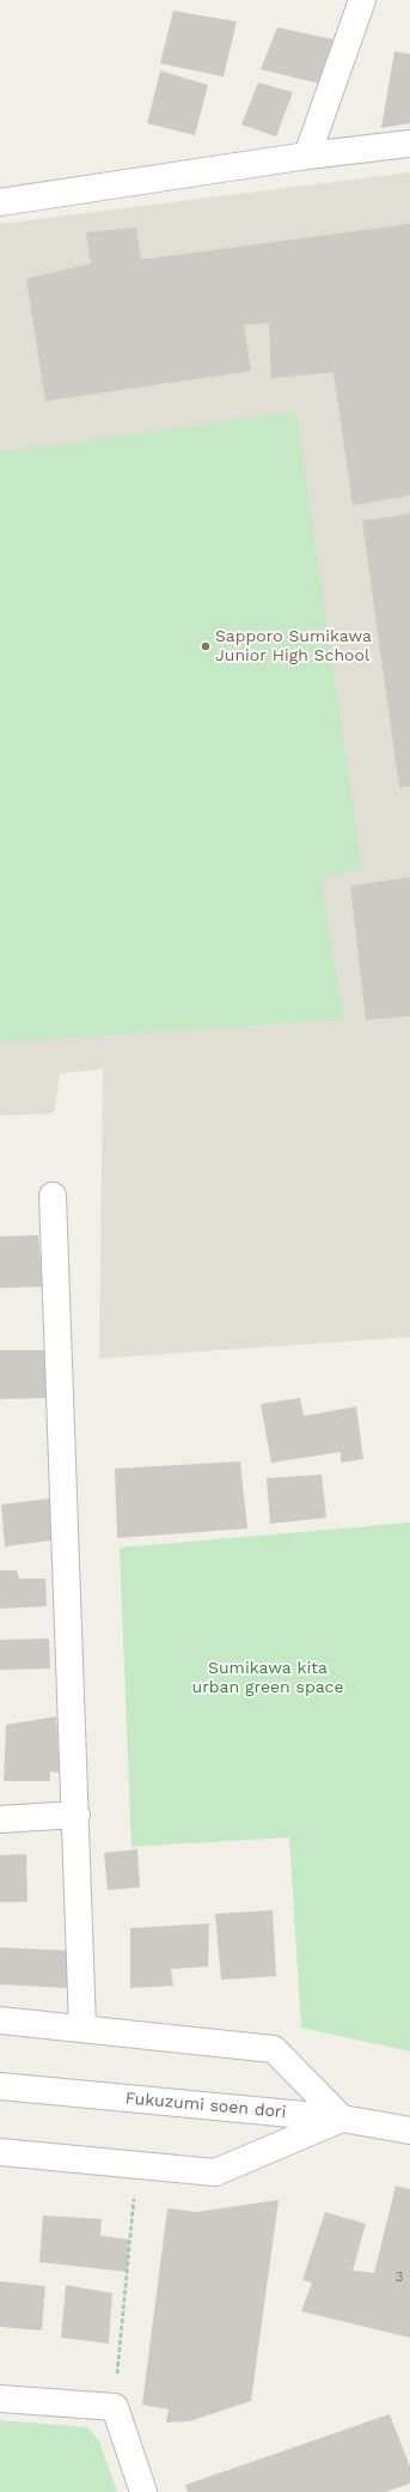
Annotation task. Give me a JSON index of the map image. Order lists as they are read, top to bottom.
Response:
{
  "streets": {
    "street": ["Fukuzumi soen dori"]
  },
  "parks": ["Sumikawa kita urban green space"],
  "places": ["Sapporo Sumikawa Junior High School"],
  "house_numbers": ["3"]
}
